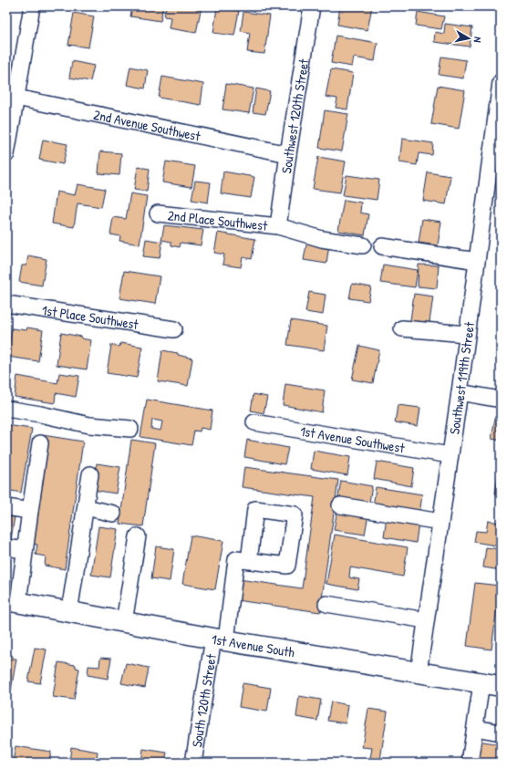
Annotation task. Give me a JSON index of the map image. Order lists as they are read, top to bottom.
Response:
{
  "streets": {
    "main road": ["1st Avenue South"],
    "street": [
      "Southwest 120th Street",
      "2nd Avenue Southwest",
      "2nd Place Southwest",
      "1st Place Southwest",
      "Southwest 119th Street",
      "1st Avenue Southwest",
      "South 120th Street"
    ]
  },
  "crossings": [
    ["Southwest 120th Street", "2nd Avenue Southwest"],
    ["Southwest 120th Street", "2nd Place Southwest"],
    ["Southwest 119th Street", "1st Avenue Southwest"],
    ["Southwest 119th Street", "1st Avenue South"],
    ["1st Avenue South", "South 120th Street"]
  ],
  "north": "right"
}
